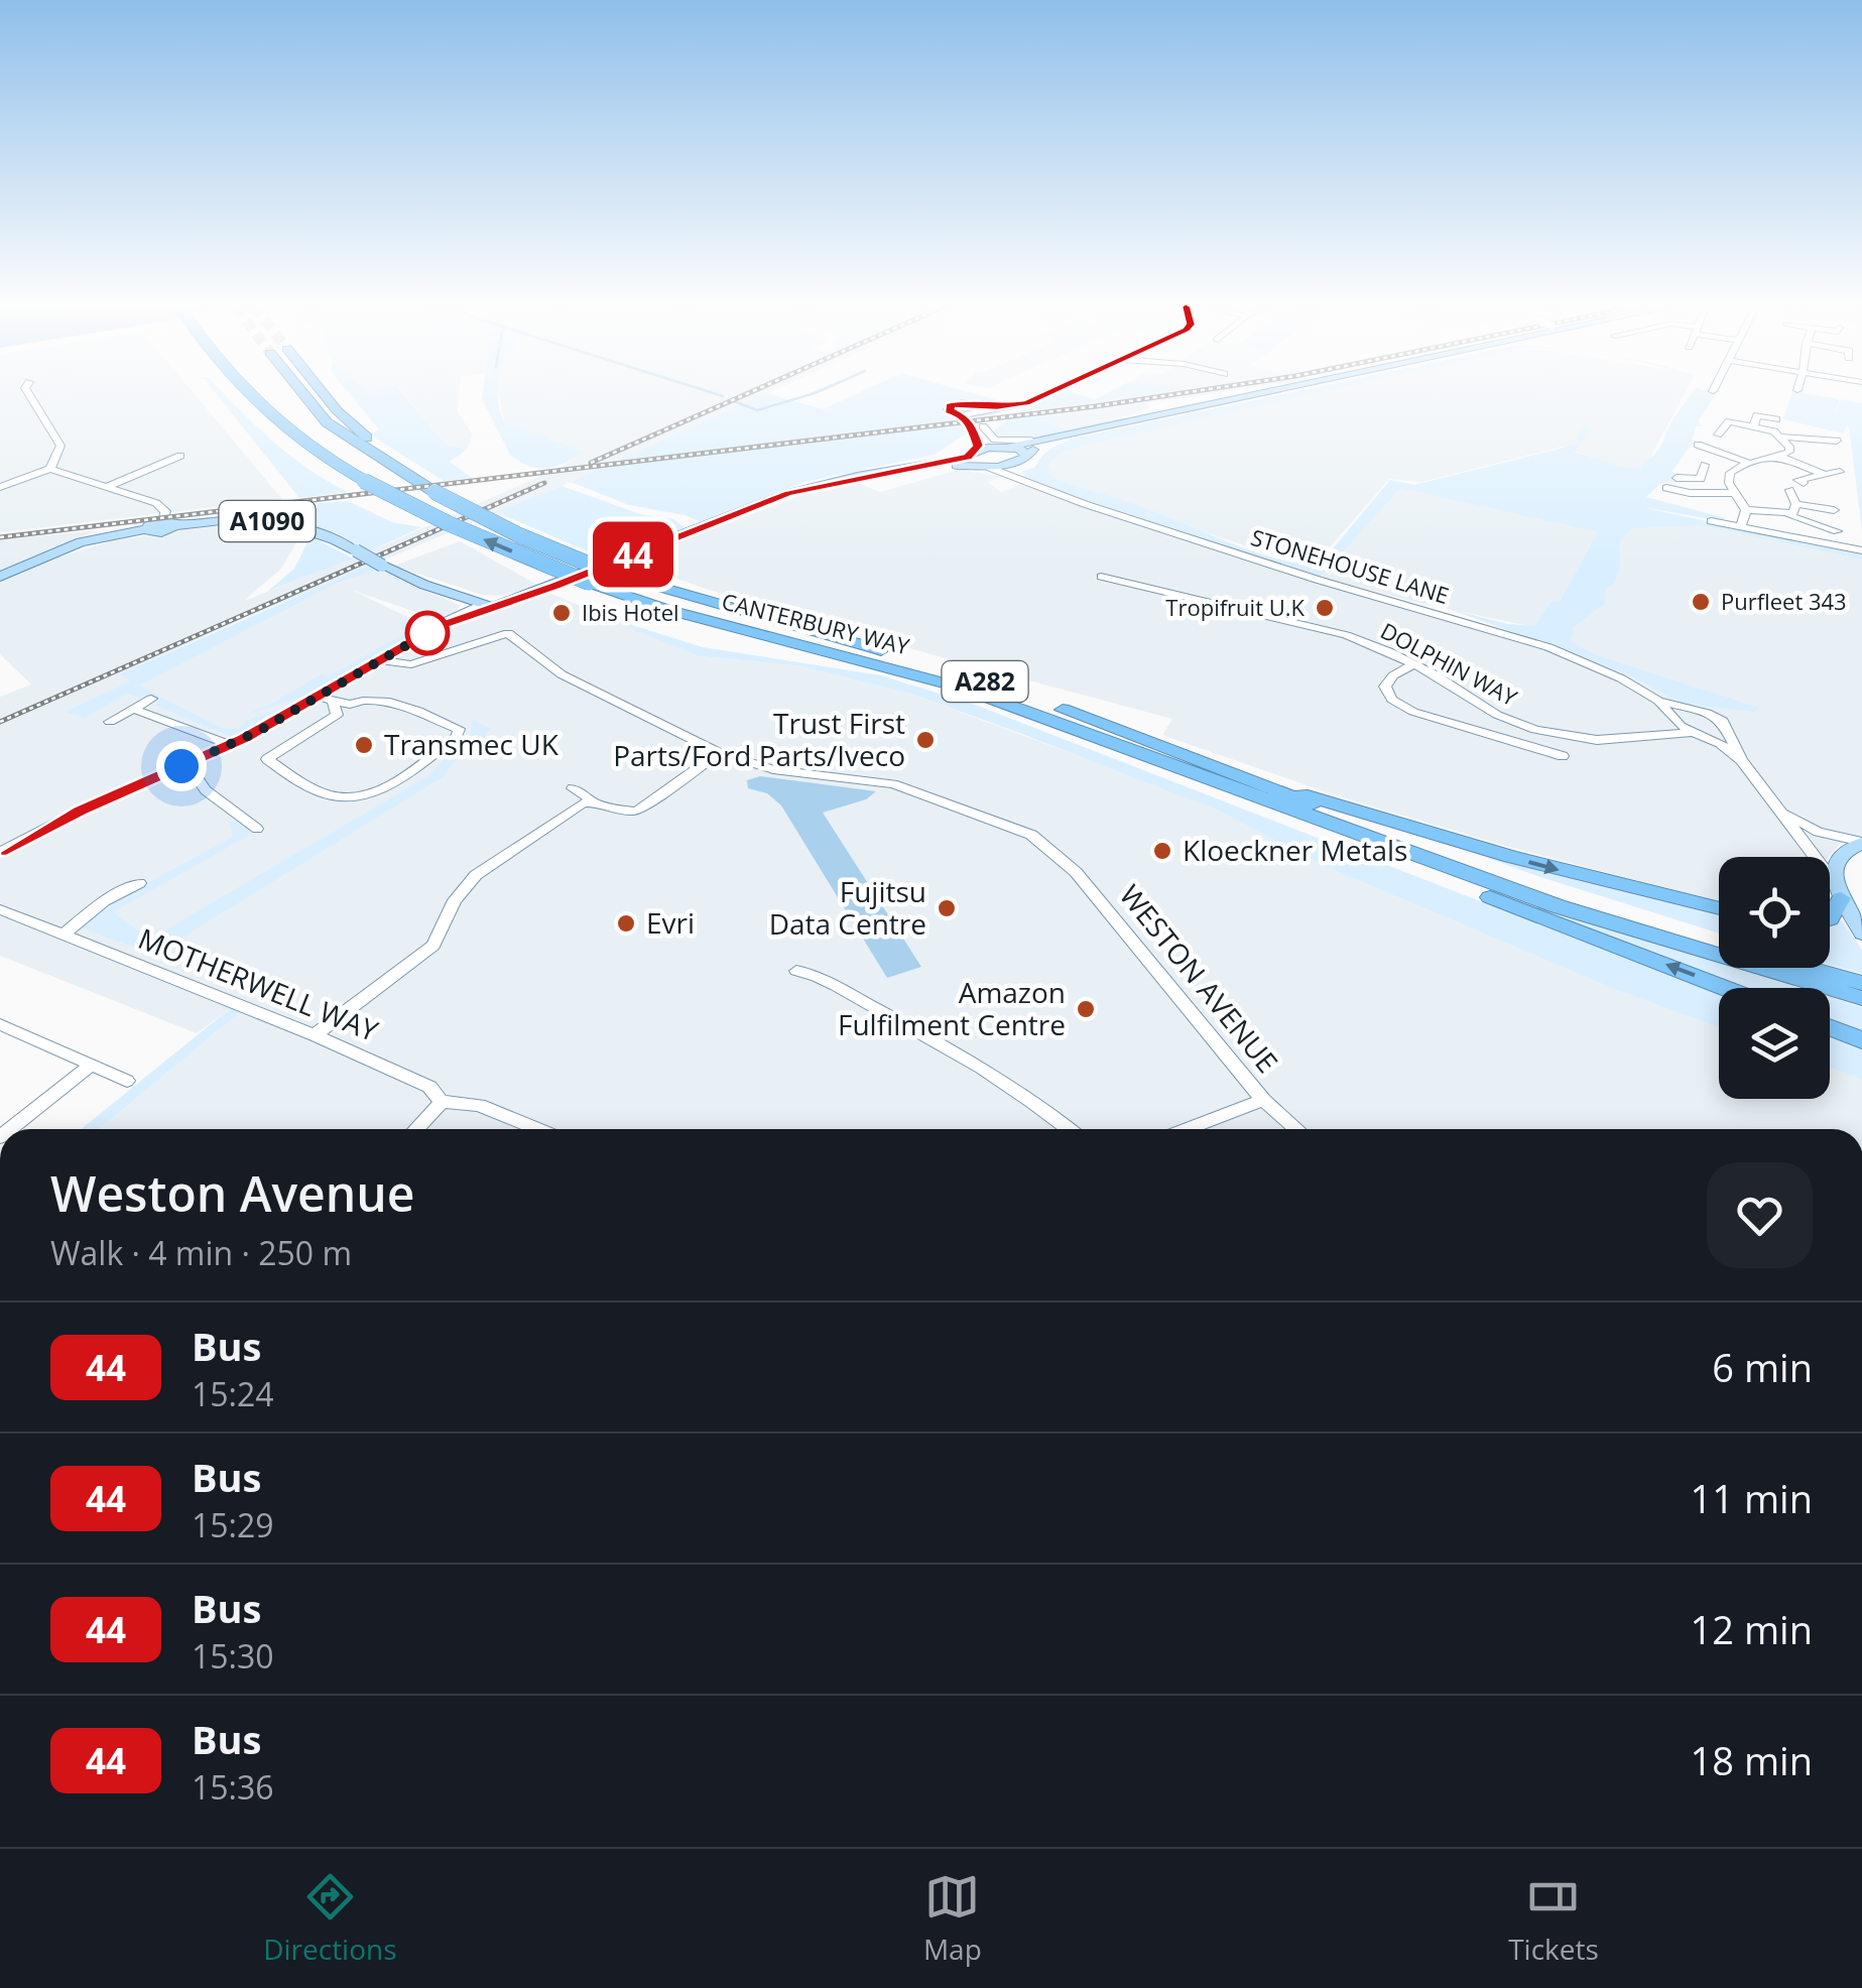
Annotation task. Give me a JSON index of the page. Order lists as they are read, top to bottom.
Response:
{
  "streets": {
    "highway": ["CANTERBURY WAY", "A282"],
    "main road": ["A1090"],
    "street": [
      "STONEHOUSE LANE",
      "DOLPHIN WAY",
      "WESTON AVENUE",
      "MOTHERWELL WAY"
    ]
  },
  "crossings": [
    ["STONEHOUSE LANE", "DOLPHIN WAY"],
    ["CANTERBURY WAY", "A282"]
  ],
  "places": [
    "Purfleet 343",
    "Tropifruit U.K",
    "Ibis Hotel",
    "Trust First Parts/Ford Parts/Iveco",
    "Transmec UK",
    "Kloeckner Metals",
    "Fujitsu Data Centre",
    "Evri",
    "Amazon Fulfilment Centre"
  ],
  "lines": ["bus line 44"],
  "page": {
    "on_map": "44",
    "heading": ["Weston Avenue", "Walk · 4 min · 250 m"],
    "list": [
      {
        "mark": "44",
        "name": "Bus",
        "note": "15:24",
        "value": "6 min"
      },
      {
        "mark": "44",
        "name": "Bus",
        "note": "15:29",
        "value": "11 min"
      },
      {
        "mark": "44",
        "name": "Bus",
        "note": "15:30",
        "value": "12 min"
      },
      {
        "mark": "44",
        "name": "Bus",
        "note": "15:36",
        "value": "18 min"
      }
    ],
    "tabs": ["Directions", "Map", "Tickets"]
  }
}
